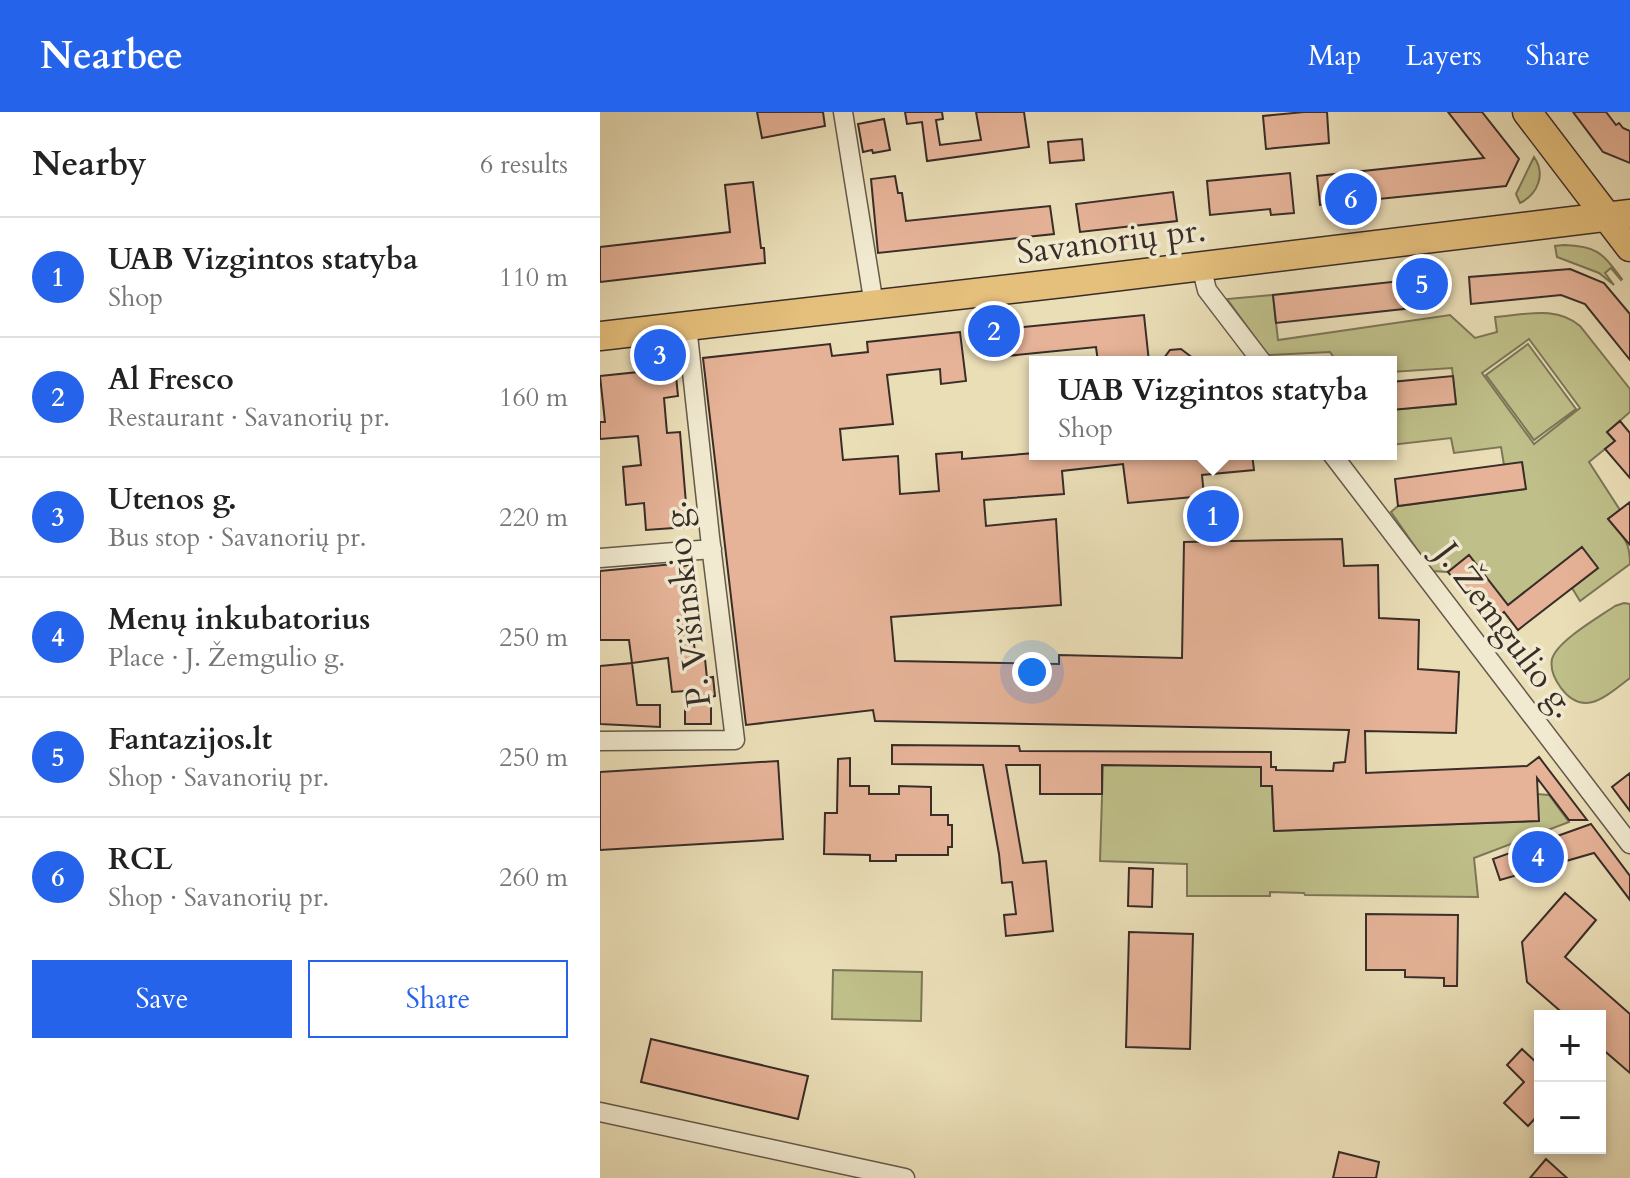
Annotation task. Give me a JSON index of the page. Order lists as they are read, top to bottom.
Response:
{
  "streets": {
    "main road": ["Savanorių pr."],
    "street": ["P. Višinskio g.", "J. Žemgulio g."]
  },
  "crossings": [
    ["Savanorių pr.", "P. Višinskio g."]
  ],
  "page": {
    "header": "Nearbee",
    "nav": ["Map", "Layers", "Share"],
    "heading": ["Nearby", "6 results"],
    "pins": [
      "6",
      "5",
      "2",
      "3",
      "1",
      "4"
    ],
    "list": [
      {
        "mark": "1",
        "name": "UAB Vizgintos statyba",
        "note": "Shop",
        "value": "110 m"
      },
      {
        "mark": "2",
        "name": "Al Fresco",
        "note": "Restaurant · Savanorių pr.",
        "value": "160 m"
      },
      {
        "mark": "3",
        "name": "Utenos g.",
        "note": "Bus stop · Savanorių pr.",
        "value": "220 m"
      },
      {
        "mark": "4",
        "name": "Menų inkubatorius",
        "note": "Place · J. Žemgulio g.",
        "value": "250 m"
      },
      {
        "mark": "5",
        "name": "Fantazijos.lt",
        "note": "Shop · Savanorių pr.",
        "value": "250 m"
      },
      {
        "mark": "6",
        "name": "RCL",
        "note": "Shop · Savanorių pr.",
        "value": "260 m"
      }
    ],
    "popup": ["UAB Vizgintos statyba", "Shop"],
    "buttons": ["Save", "Share"],
    "map_buttons": ["+", "−"]
  }
}
